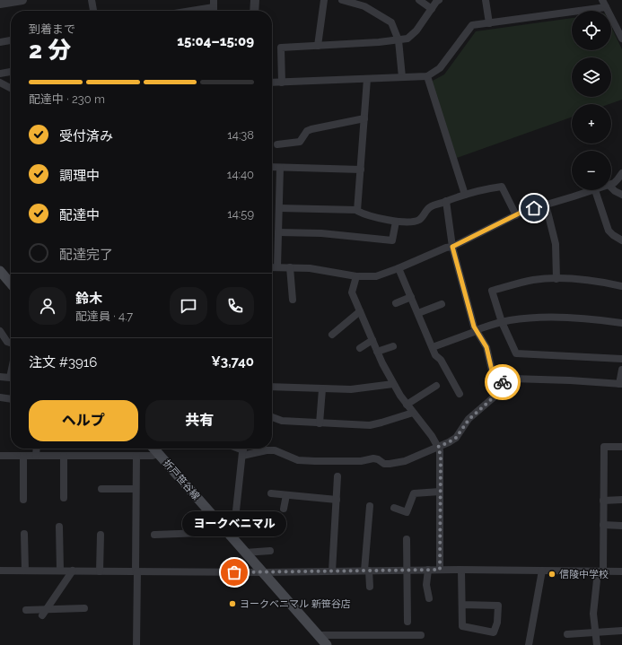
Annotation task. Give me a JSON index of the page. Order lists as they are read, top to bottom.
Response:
{
  "streets": {
    "main road": ["折戸笹谷線"]
  },
  "places": ["ヨークベニマル", "信陵中学校", "ヨークベニマル 新笹谷店"],
  "page": {
    "map_buttons": ["+", "−"],
    "heading": ["2 分", "到着まで", "15:04–15:09"],
    "panel": [
      "鈴木",
      "配達員 · 4.7",
      "注文 #3916",
      "¥3,740"
    ],
    "bar": "配達中 · 230 m",
    "list": [
      ["受付済み", "14:38"],
      ["調理中", "14:40"],
      ["配達中", "14:59"],
      "配達完了"
    ],
    "buttons": ["ヘルプ", "共有"],
    "bubble": "ヨークベニマル"
  }
}
